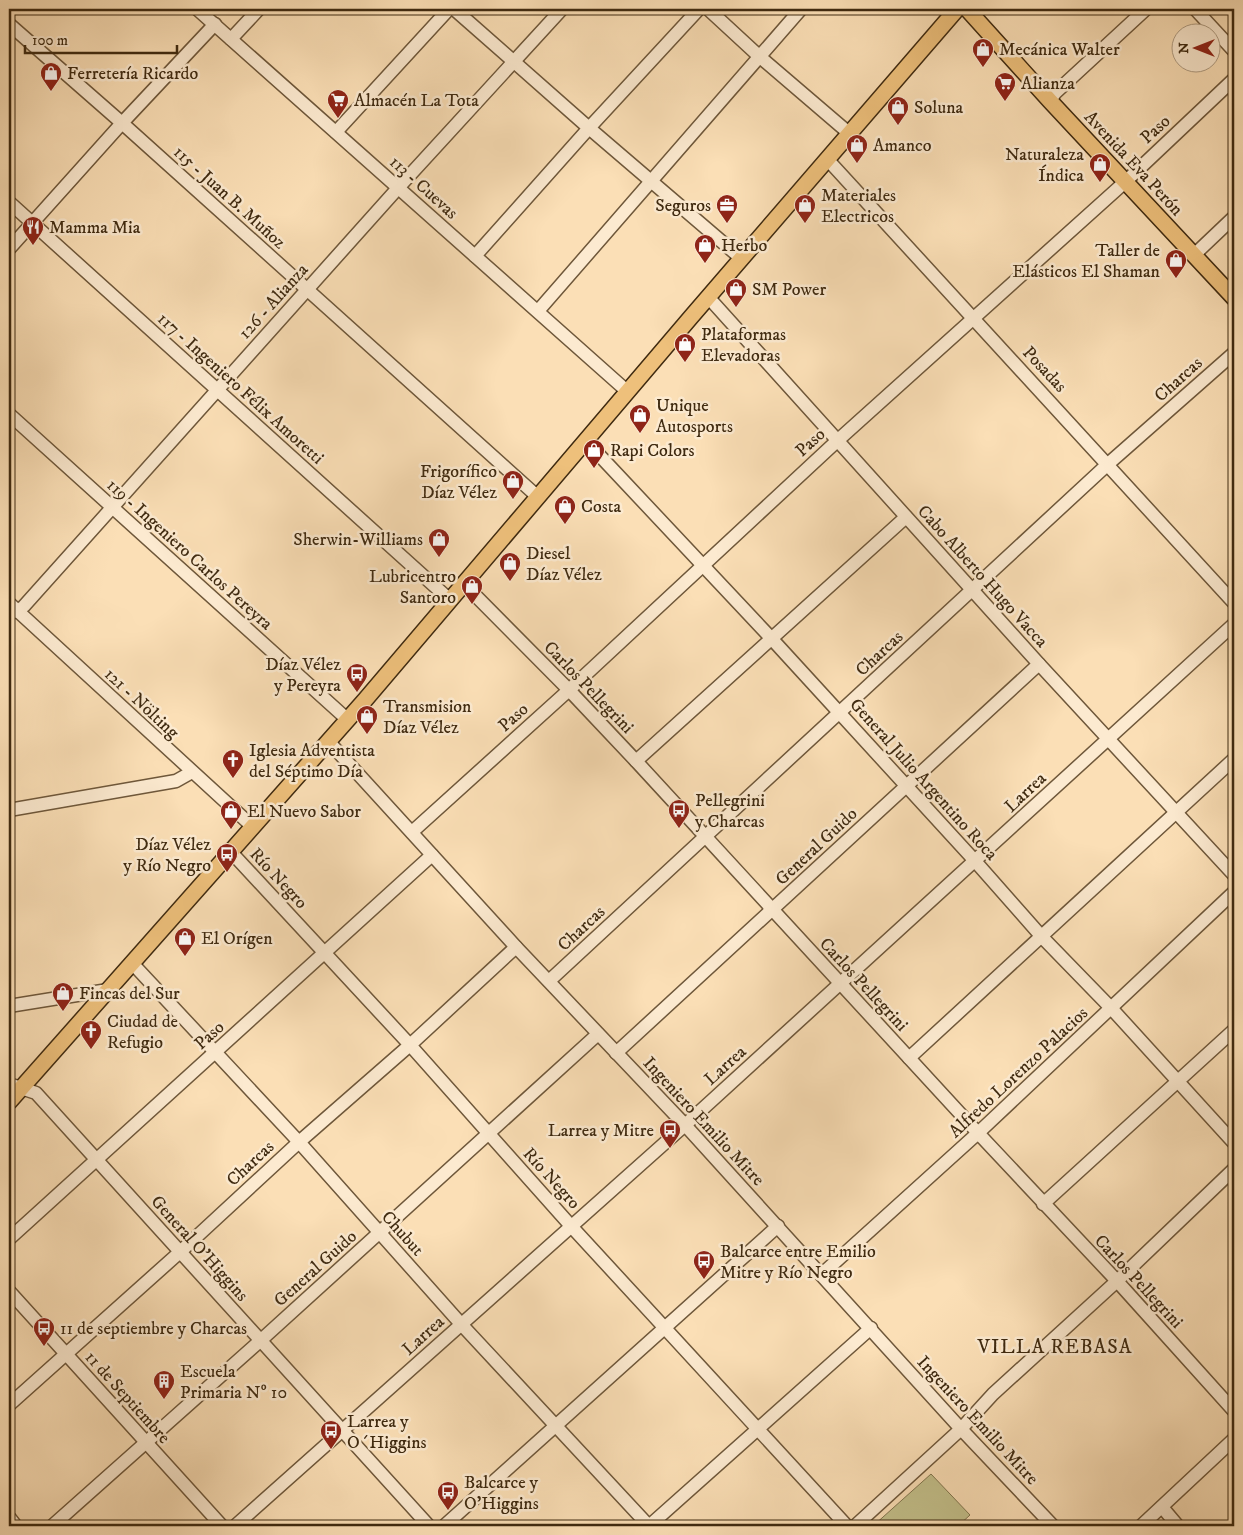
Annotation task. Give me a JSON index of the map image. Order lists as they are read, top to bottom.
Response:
{
  "streets": {
    "main road": ["Avenida Eva Perón"],
    "street": [
      "Paso",
      "113 - Cuevas",
      "115 - Juan B. Muñoz",
      "126 - Alianza",
      "Posadas",
      "Charcas",
      "117 - Ingeniero Félix Amoretti",
      "119 - Ingeniero Carlos Pereyra",
      "Cabo Alberto Hugo Vacca",
      "Carlos Pellegrini",
      "121 - Nölting",
      "General Julio Argentino Roca",
      "Larrea",
      "General Guido",
      "Río Negro",
      "Alfredo Lorenzo Palacios",
      "Ingeniero Emilio Mitre",
      "Chubut",
      "General O'Higgins",
      "11 de Septiembre"
    ]
  },
  "crossings": [
    ["Paso", "Avenida Eva Perón"],
    ["Paso", "Posadas"],
    ["Paso", "Cabo Alberto Hugo Vacca"],
    ["Paso", "Carlos Pellegrini"],
    ["Paso", "General Julio Argentino Roca"],
    ["Paso", "Río Negro"],
    ["Paso", "Ingeniero Emilio Mitre"],
    ["Paso", "Chubut"],
    ["Paso", "General O'Higgins"],
    ["113 - Cuevas", "126 - Alianza"],
    ["115 - Juan B. Muñoz", "126 - Alianza"],
    ["126 - Alianza", "117 - Ingeniero Félix Amoretti"],
    ["126 - Alianza", "119 - Ingeniero Carlos Pereyra"],
    ["126 - Alianza", "121 - Nölting"],
    ["Posadas", "Charcas"],
    ["Charcas", "Cabo Alberto Hugo Vacca"],
    ["Charcas", "Carlos Pellegrini"],
    ["Charcas", "General Julio Argentino Roca"],
    ["Charcas", "Río Negro"],
    ["Charcas", "Ingeniero Emilio Mitre"],
    ["Charcas", "Chubut"],
    ["Charcas", "General O'Higgins"],
    ["Charcas", "11 de Septiembre"],
    ["Cabo Alberto Hugo Vacca", "Larrea"],
    ["Cabo Alberto Hugo Vacca", "General Guido"],
    ["Carlos Pellegrini", "Larrea"],
    ["Carlos Pellegrini", "General Guido"],
    ["Carlos Pellegrini", "Alfredo Lorenzo Palacios"],
    ["General Julio Argentino Roca", "Larrea"],
    ["General Julio Argentino Roca", "General Guido"],
    ["General Julio Argentino Roca", "Alfredo Lorenzo Palacios"],
    ["Larrea", "Río Negro"],
    ["Larrea", "Ingeniero Emilio Mitre"],
    ["Larrea", "Chubut"],
    ["Larrea", "General O'Higgins"],
    ["General Guido", "Río Negro"],
    ["General Guido", "Ingeniero Emilio Mitre"],
    ["General Guido", "Chubut"],
    ["General Guido", "General O'Higgins"],
    ["General Guido", "11 de Septiembre"],
    ["Alfredo Lorenzo Palacios", "Ingeniero Emilio Mitre"]
  ],
  "districts": ["VILLA REBASA"],
  "places": {
    "shop": [
      "Mecánica Walter",
      "Ferretería Ricardo",
      "Soluna",
      "Amanco",
      "Naturaleza Índica",
      "Materiales Electricos",
      "Herbo",
      "Taller de Elásticos El Shaman",
      "SM Power",
      "Plataformas Elevadoras",
      "Unique Autosports",
      "Rapi Colors",
      "Frigorífico Díaz Vélez",
      "Costa",
      "Sherwin-Williams",
      "Diesel Díaz Vélez",
      "Lubricentro Santoro",
      "Transmision Díaz Vélez",
      "El Nuevo Sabor",
      "El Orígen",
      "Fincas del Sur"
    ],
    "supermarket": ["Alianza", "Almacén La Tota"],
    "office": ["Seguros"],
    "restaurant": ["Mamma Mia"],
    "bus stop": [
      "Díaz Vélez y Pereyra",
      "Pellegrini y Charcas",
      "Díaz Vélez y Río Negro",
      "Larrea y Mitre",
      "Balcarce entre Emilio Mitre y Río Negro",
      "11 de septiembre y Charcas",
      "Larrea y O´Higgins",
      "Balcarce y O'Higgins"
    ],
    "church": ["Iglesia Adventista del Séptimo Día", "Ciudad de Refugio"],
    "building": ["Escuela Primaria Nº 10"]
  },
  "scale_bar": "100 m",
  "north": "left"
}
